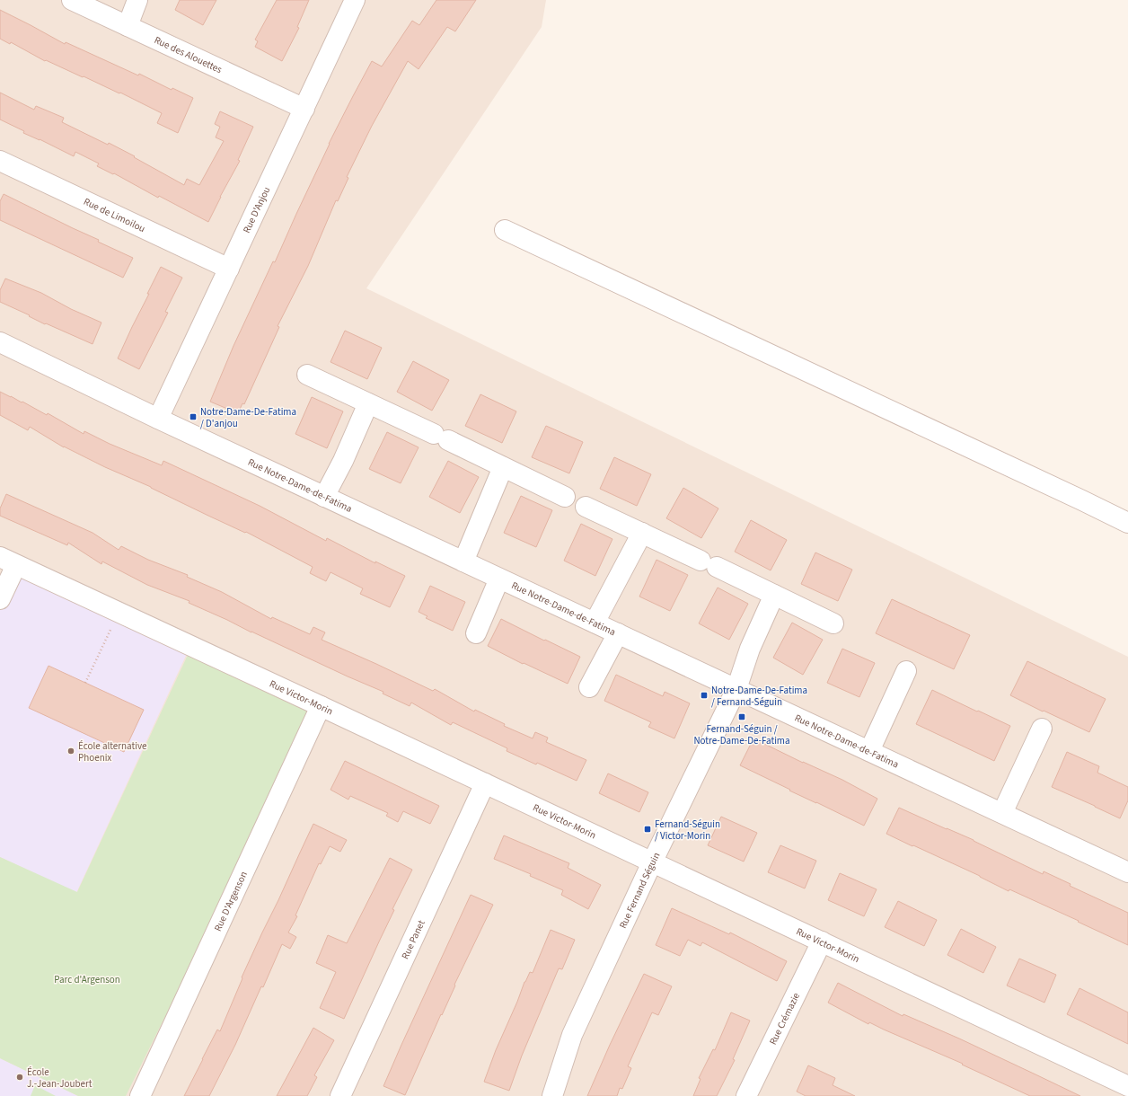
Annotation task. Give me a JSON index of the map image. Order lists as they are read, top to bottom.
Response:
{
  "streets": {
    "street": [
      "Rue des Alouettes",
      "Rue D'Anjou",
      "Rue de Limoilou",
      "Rue Notre-Dame-de-Fatima",
      "Rue Victor-Morin",
      "Rue Fernand Séguin",
      "Rue D'Argenson",
      "Rue Panet",
      "Rue Crémazie"
    ]
  },
  "crossings": [
    ["Rue des Alouettes", "Rue D'Anjou"],
    ["Rue D'Anjou", "Rue de Limoilou"],
    ["Rue D'Anjou", "Rue Notre-Dame-de-Fatima"],
    ["Rue Notre-Dame-de-Fatima", "Rue Fernand Séguin"],
    ["Rue Victor-Morin", "Rue Fernand Séguin"],
    ["Rue Victor-Morin", "Rue D'Argenson"],
    ["Rue Victor-Morin", "Rue Panet"],
    ["Rue Victor-Morin", "Rue Crémazie"]
  ],
  "parks": ["Parc d'Argenson"],
  "places": {
    "transit": [
      "Notre-Dame-De-Fatima / D'anjou",
      "Notre-Dame-De-Fatima / Fernand-Séguin",
      "Fernand-Séguin / Notre-Dame-De-Fatima",
      "Fernand-Séguin / Victor-Morin"
    ],
    "other": ["École alternative Phoenix", "École J.-Jean-Joubert"]
  }
}
